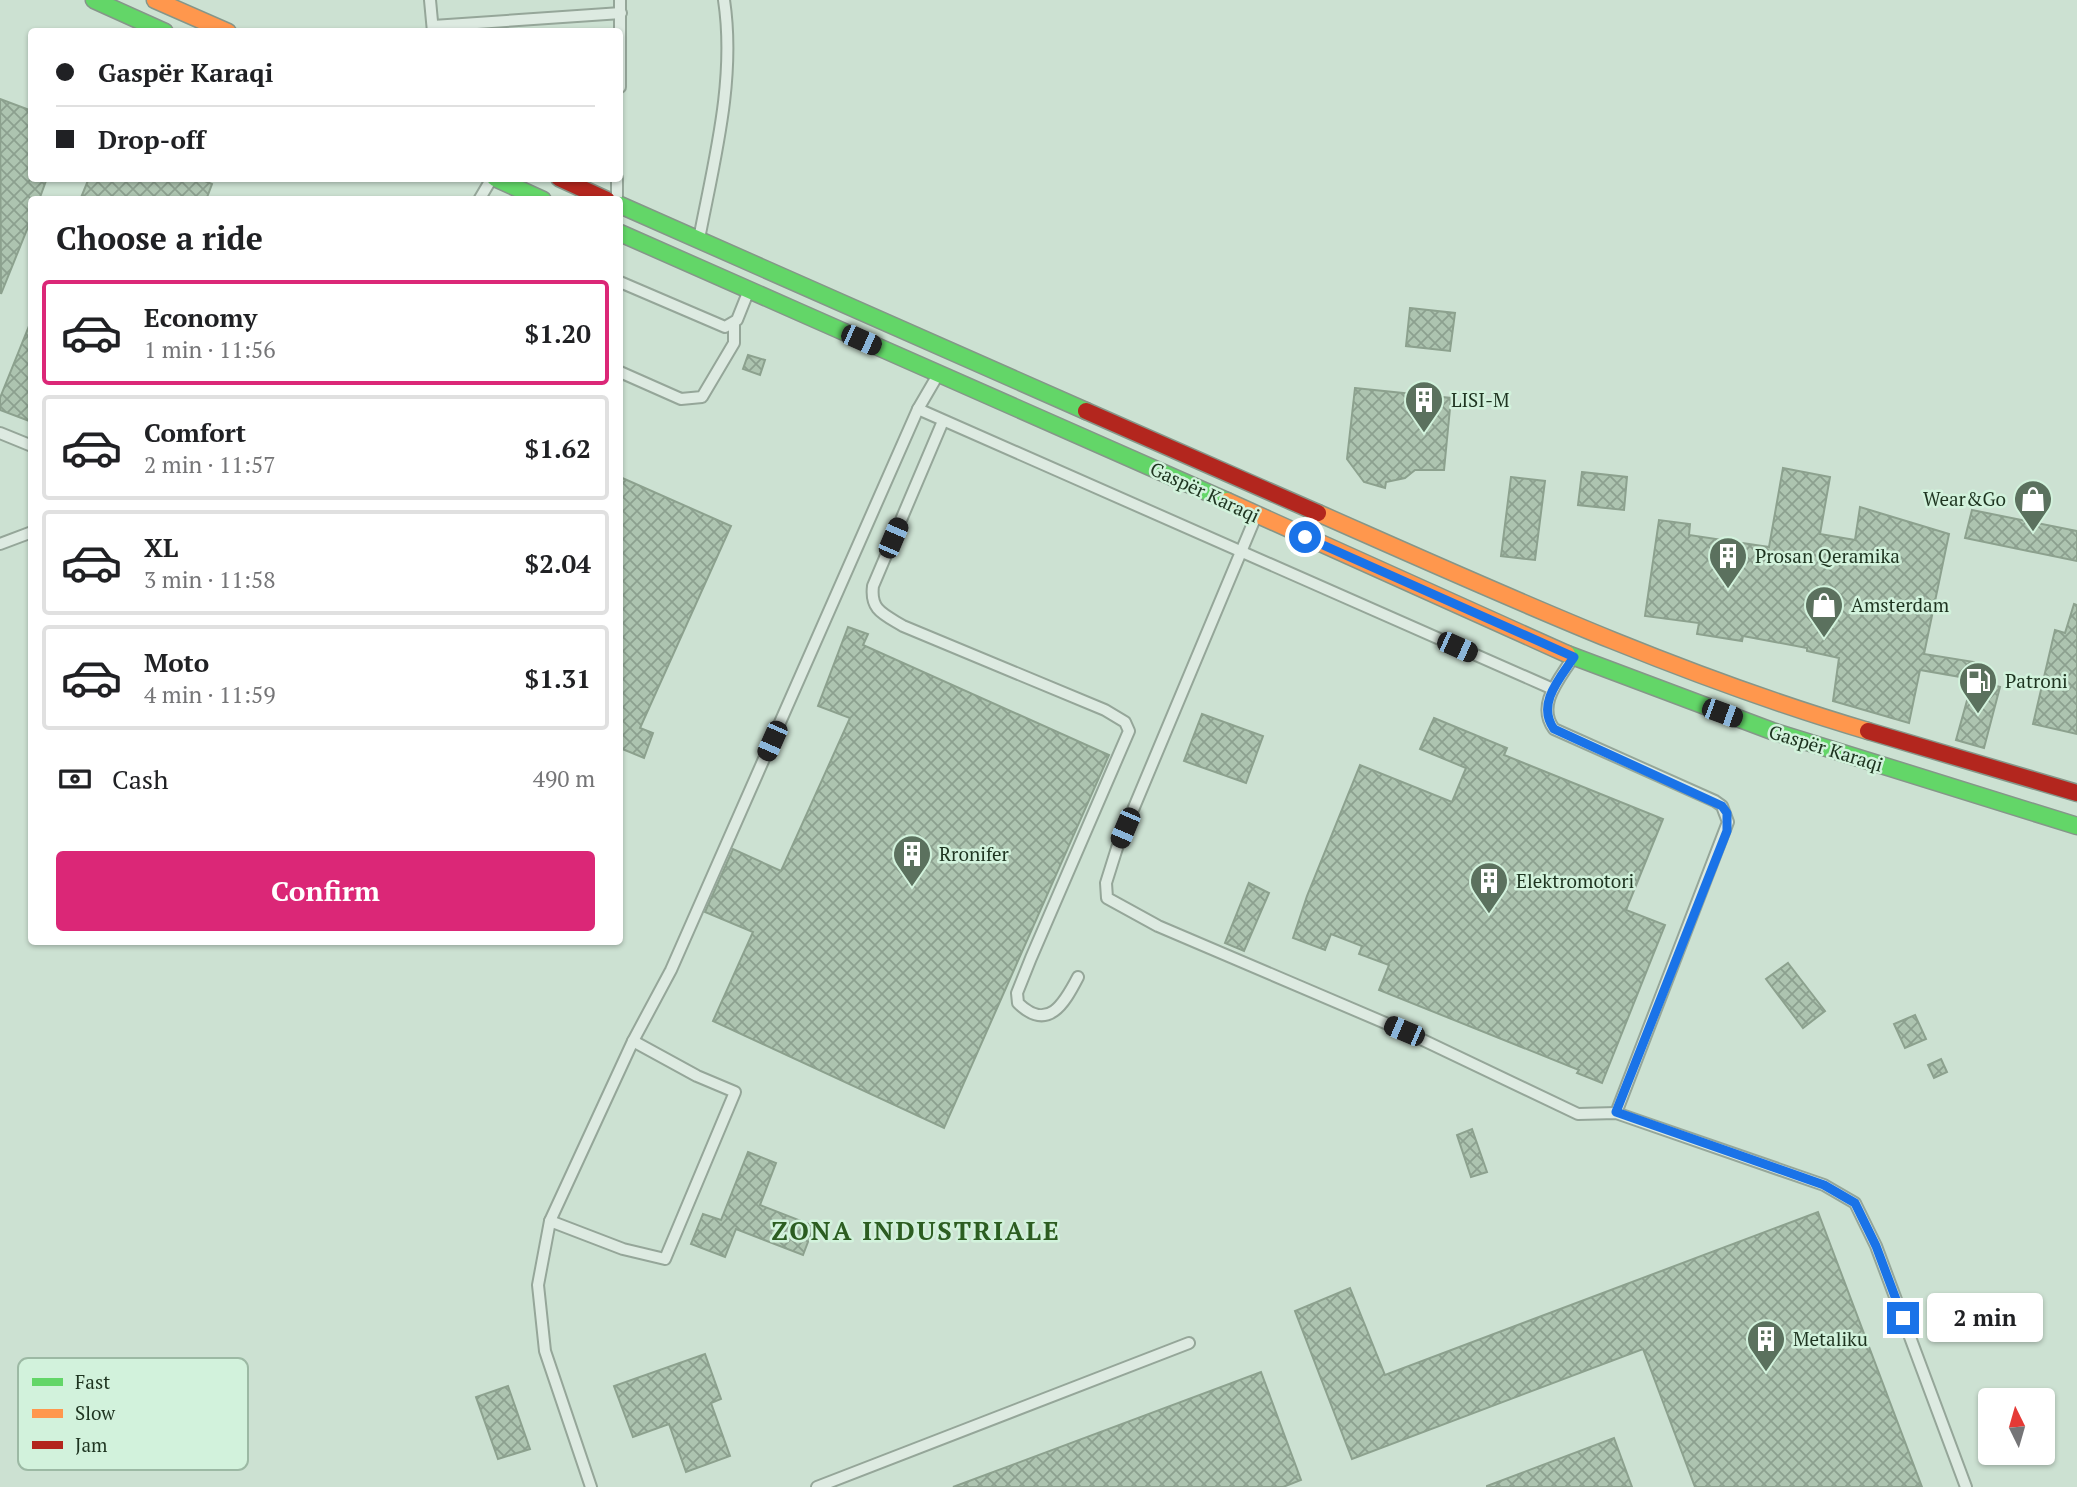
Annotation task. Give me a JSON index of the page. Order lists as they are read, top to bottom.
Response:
{
  "streets": {
    "main road": ["Gaspër Karaqi"]
  },
  "districts": ["ZONA INDUSTRIALE"],
  "places": {
    "building": [
      "LISI-M",
      "Prosan Qeramika",
      "Rronifer",
      "Elektromotori",
      "Metaliku"
    ],
    "shop": ["Wear&Go", "Amsterdam"],
    "fuel station": ["Patroni"]
  },
  "legend": ["Fast", "Slow", "Jam"],
  "north": "top",
  "page": {
    "banner": ["Gaspër Karaqi", "Drop-off"],
    "heading": "Choose a ride",
    "list": [
      {
        "name": "Economy",
        "note": "1 min · 11:56",
        "value": "$1.20"
      },
      {
        "name": "Comfort",
        "note": "2 min · 11:57",
        "value": "$1.62"
      },
      {
        "name": "XL",
        "note": "3 min · 11:58",
        "value": "$2.04"
      },
      {
        "name": "Moto",
        "note": "4 min · 11:59",
        "value": "$1.31"
      }
    ],
    "pay": ["Cash", "490 m"],
    "buttons": "Confirm",
    "bubble": "2 min"
  }
}
